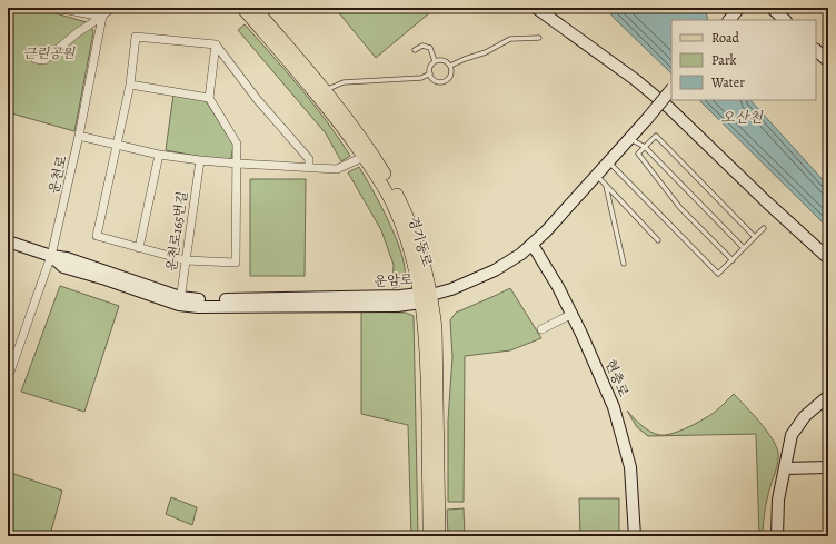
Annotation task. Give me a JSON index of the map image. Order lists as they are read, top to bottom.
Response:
{
  "streets": {
    "main road": ["경기동로"],
    "street": [
      "운천로",
      "운천로165번길",
      "운암로",
      "현충로"
    ]
  },
  "crossings": [
    ["운천로", "운암로"],
    ["운천로165번길", "운암로"],
    ["경기동로", "운암로"],
    ["운암로", "현충로"]
  ],
  "water": ["오산천"],
  "parks": ["근린공원"],
  "legend": ["Road", "Park", "Water"]
}
